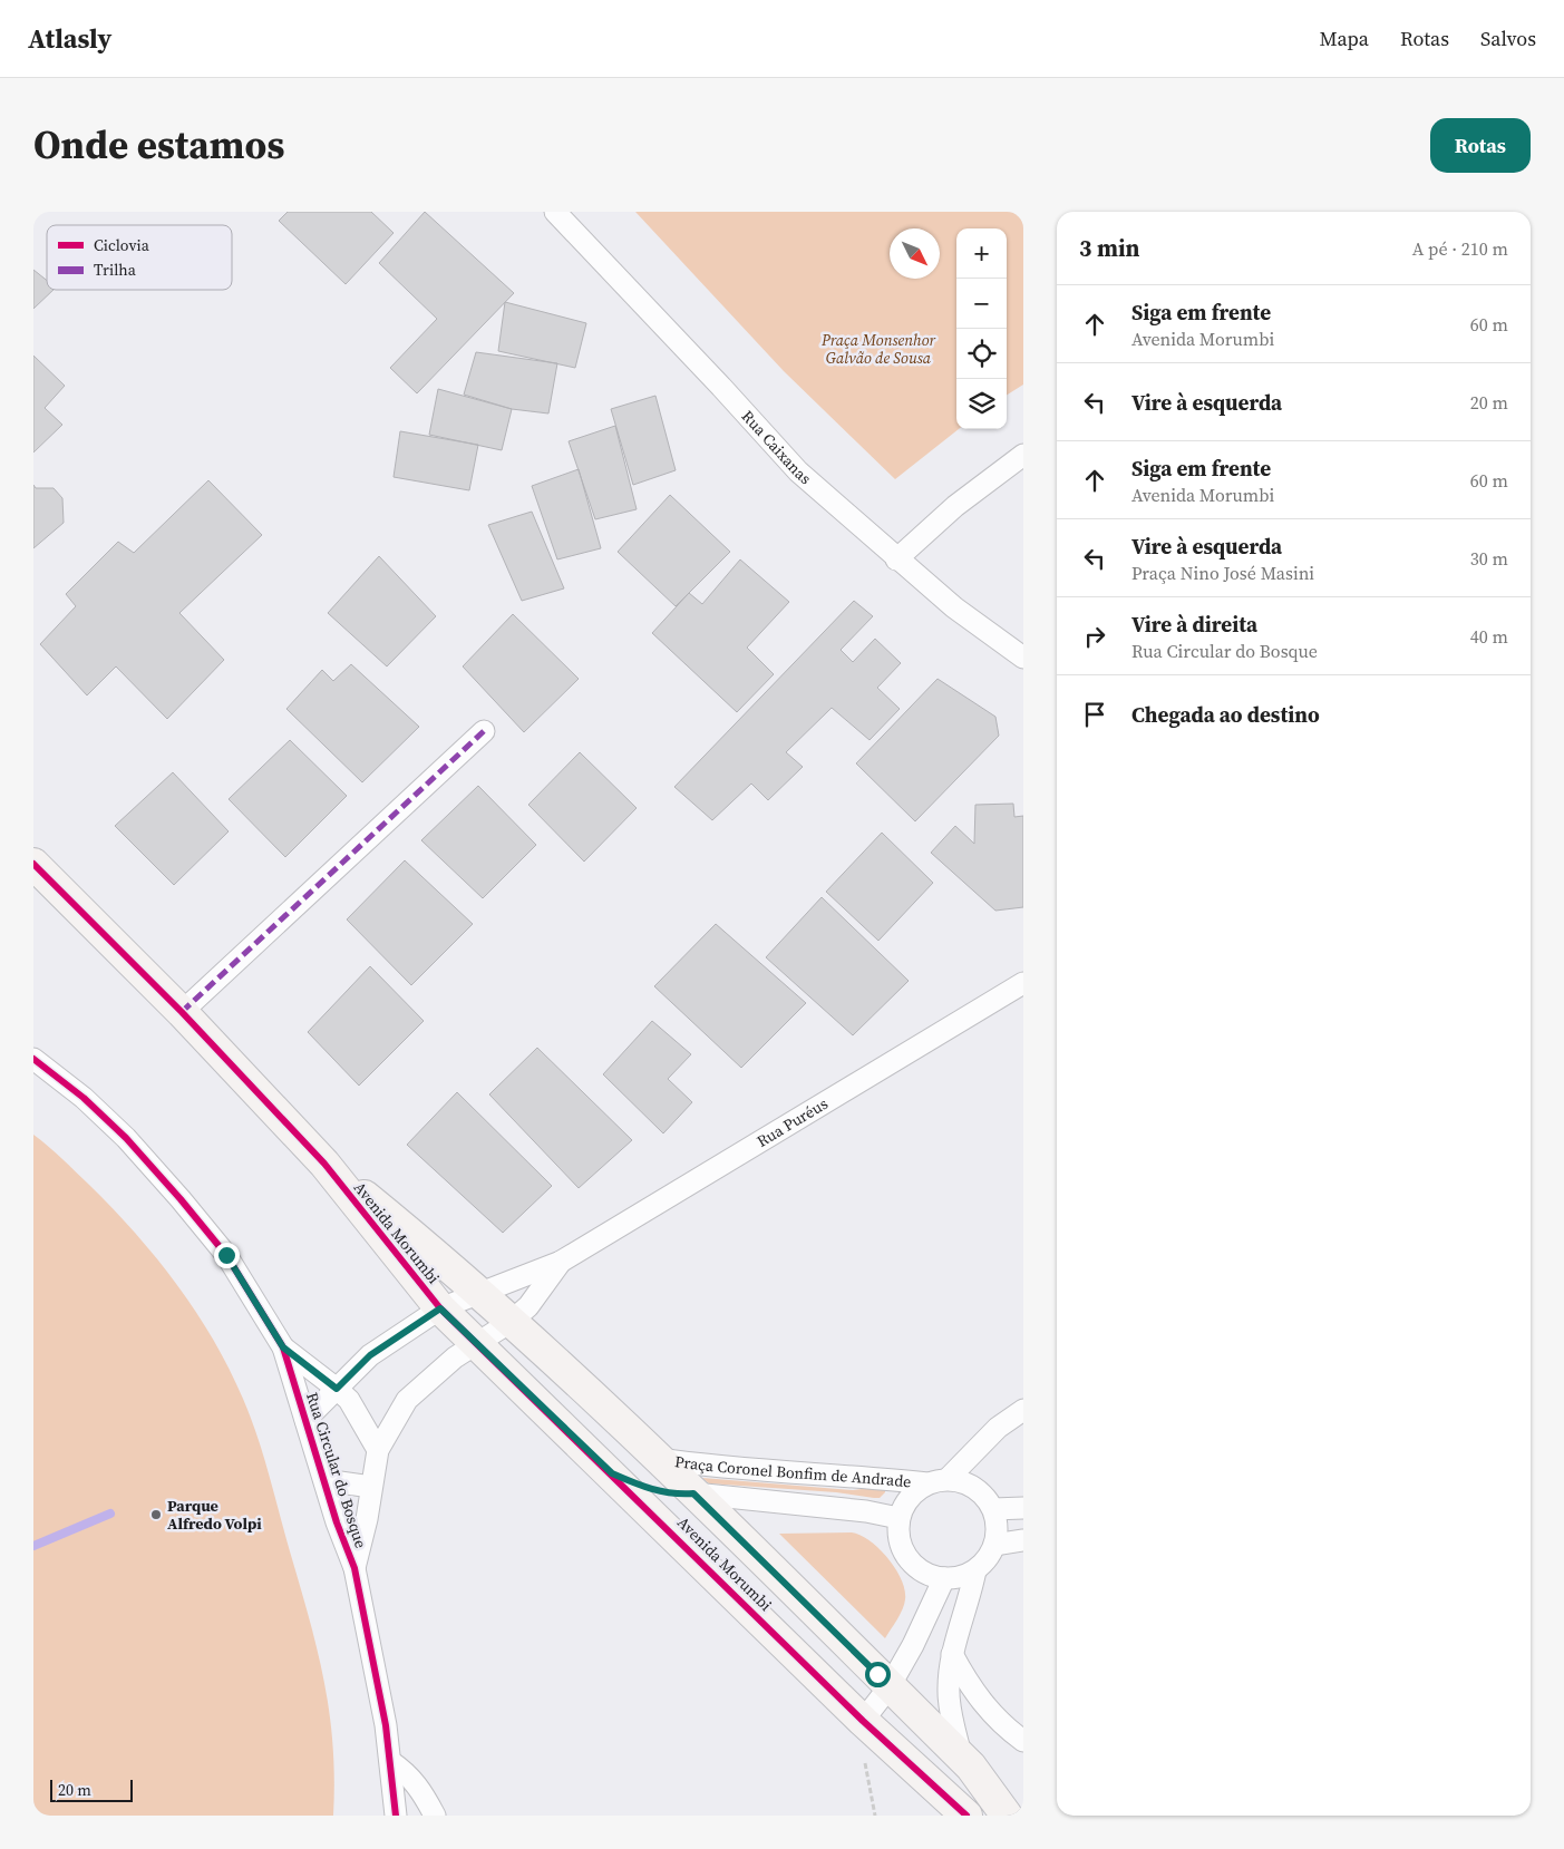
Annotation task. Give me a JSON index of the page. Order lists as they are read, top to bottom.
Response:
{
  "streets": {
    "main road": ["Avenida Morumbi"],
    "street": [
      "Rua Caixanas",
      "Rua Puréus",
      "Rua Circular do Bosque",
      "Praça Coronel Bonfim de Andrade"
    ]
  },
  "crossings": [
    ["Rua Puréus", "Avenida Morumbi"],
    ["Rua Puréus", "Rua Circular do Bosque"],
    ["Avenida Morumbi", "Praça Coronel Bonfim de Andrade"]
  ],
  "parks": ["Praça Monsenhor Galvão de Sousa"],
  "places": ["Parque Alfredo Volpi"],
  "legend": ["Ciclovia", "Trilha"],
  "scale_bar": "20 m",
  "north": "bottom right",
  "page": {
    "header": "Atlasly",
    "nav": ["Mapa", "Rotas", "Salvos"],
    "title": "Onde estamos",
    "buttons": "Rotas",
    "heading": ["3 min", "A pé · 210 m"],
    "map_buttons": ["+", "−"],
    "list": [
      ["Siga em frente", "Avenida Morumbi", "60 m"],
      ["Vire à esquerda", "20 m"],
      ["Siga em frente", "Avenida Morumbi", "60 m"],
      ["Vire à esquerda", "Praça Nino José Masini", "30 m"],
      ["Vire à direita", "Rua Circular do Bosque", "40 m"],
      "Chegada ao destino"
    ],
    "scale": "20 m"
  }
}
